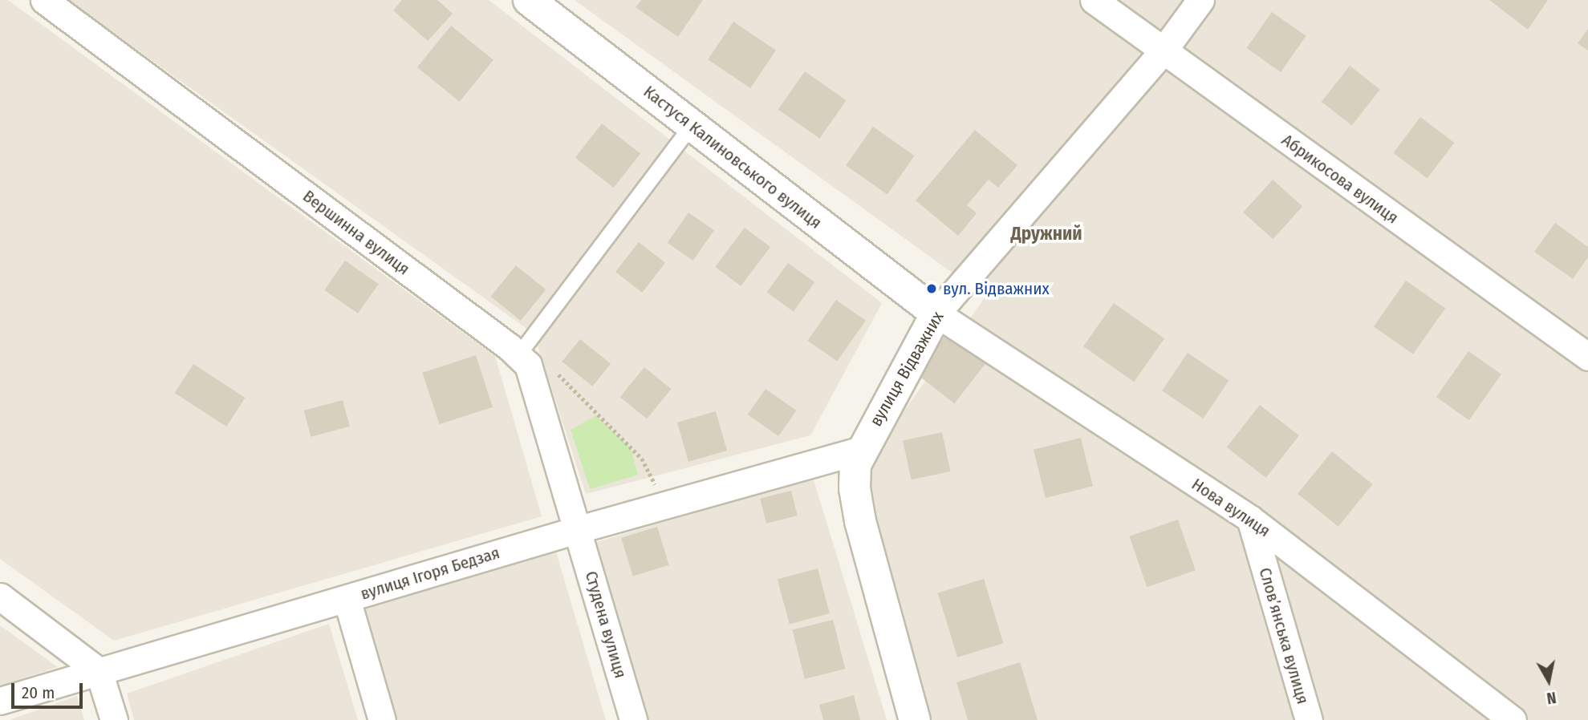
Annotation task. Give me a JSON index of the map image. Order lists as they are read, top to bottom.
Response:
{
  "streets": {
    "street": [
      "Кастуся Калиновського вулиця",
      "Абрикосова вулиця",
      "Вершинна вулиця",
      "вулиця Відважних",
      "Нова вулиця",
      "вулиця Ігоря Бедзая",
      "Студена вулиця",
      "Словʼянська вулиця"
    ]
  },
  "crossings": [
    ["Кастуся Калиновського вулиця", "вулиця Відважних"],
    ["Кастуся Калиновського вулиця", "Нова вулиця"],
    ["Абрикосова вулиця", "вулиця Відважних"],
    ["Вершинна вулиця", "вулиця Ігоря Бедзая"],
    ["Вершинна вулиця", "Студена вулиця"],
    ["вулиця Відважних", "Нова вулиця"],
    ["вулиця Відважних", "вулиця Ігоря Бедзая"],
    ["Нова вулиця", "Словʼянська вулиця"],
    ["вулиця Ігоря Бедзая", "Студена вулиця"]
  ],
  "districts": ["Дружний"],
  "places": ["вул. Відважних"],
  "scale_bar": "20 m",
  "north": "bottom"
}
